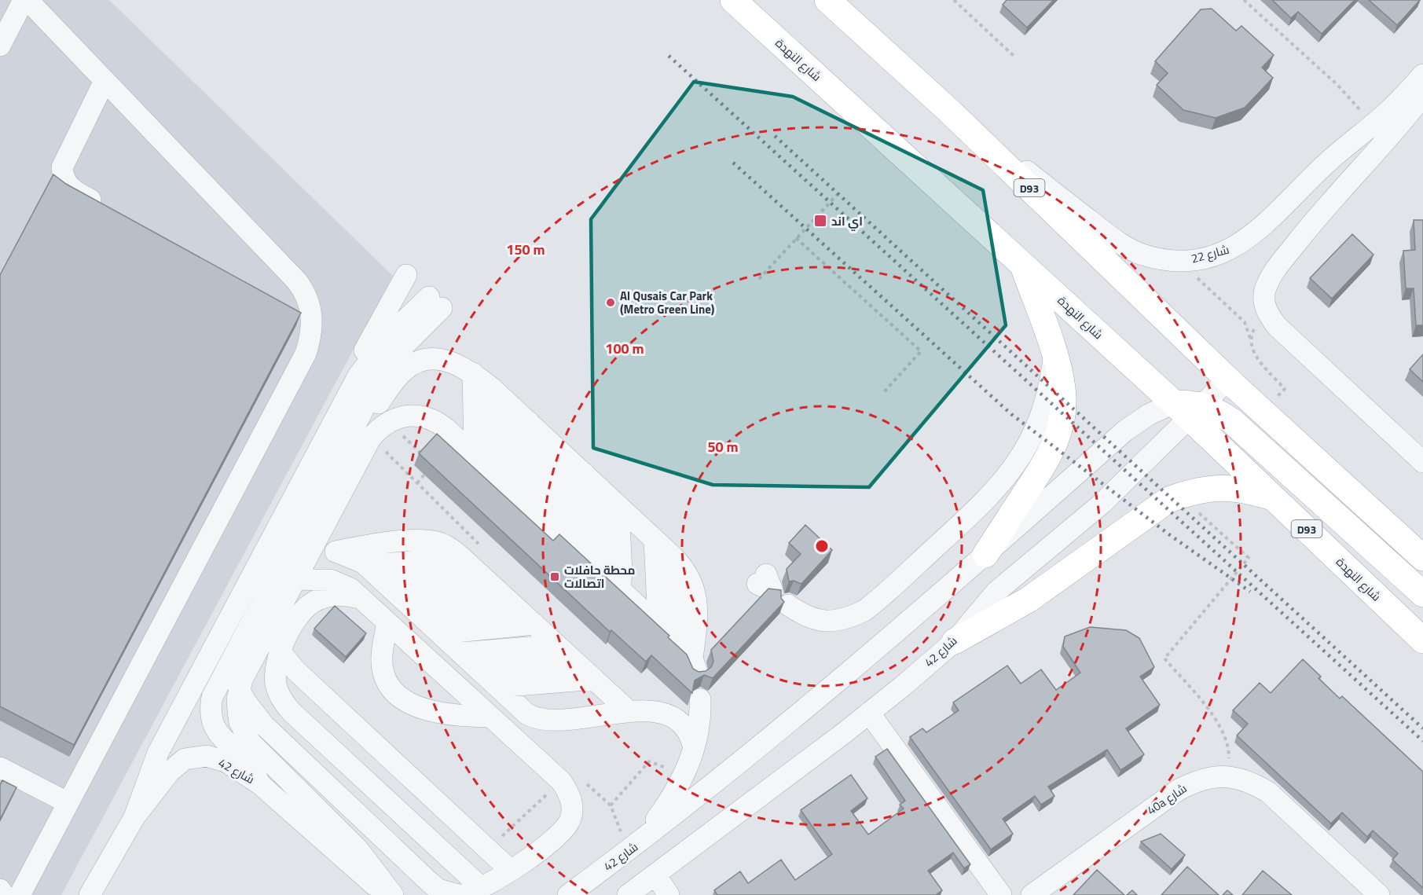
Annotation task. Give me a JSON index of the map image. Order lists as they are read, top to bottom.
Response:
{
  "streets": {
    "main road": ["شارع النهدة", "D93"],
    "street": ["شارع 22", "شارع 42", "40a شارع"]
  },
  "crossings": [
    ["شارع النهدة", "شارع 42"],
    ["D93", "شارع 22"],
    ["D93", "شارع 42"]
  ],
  "places": {
    "transit": ["اي اند", "محطة حافلات اتصالات"],
    "other": ["Al Qusais Car Park (Metro Green Line)"]
  },
  "rings": ["150 m", "100 m", "50 m"]
}
